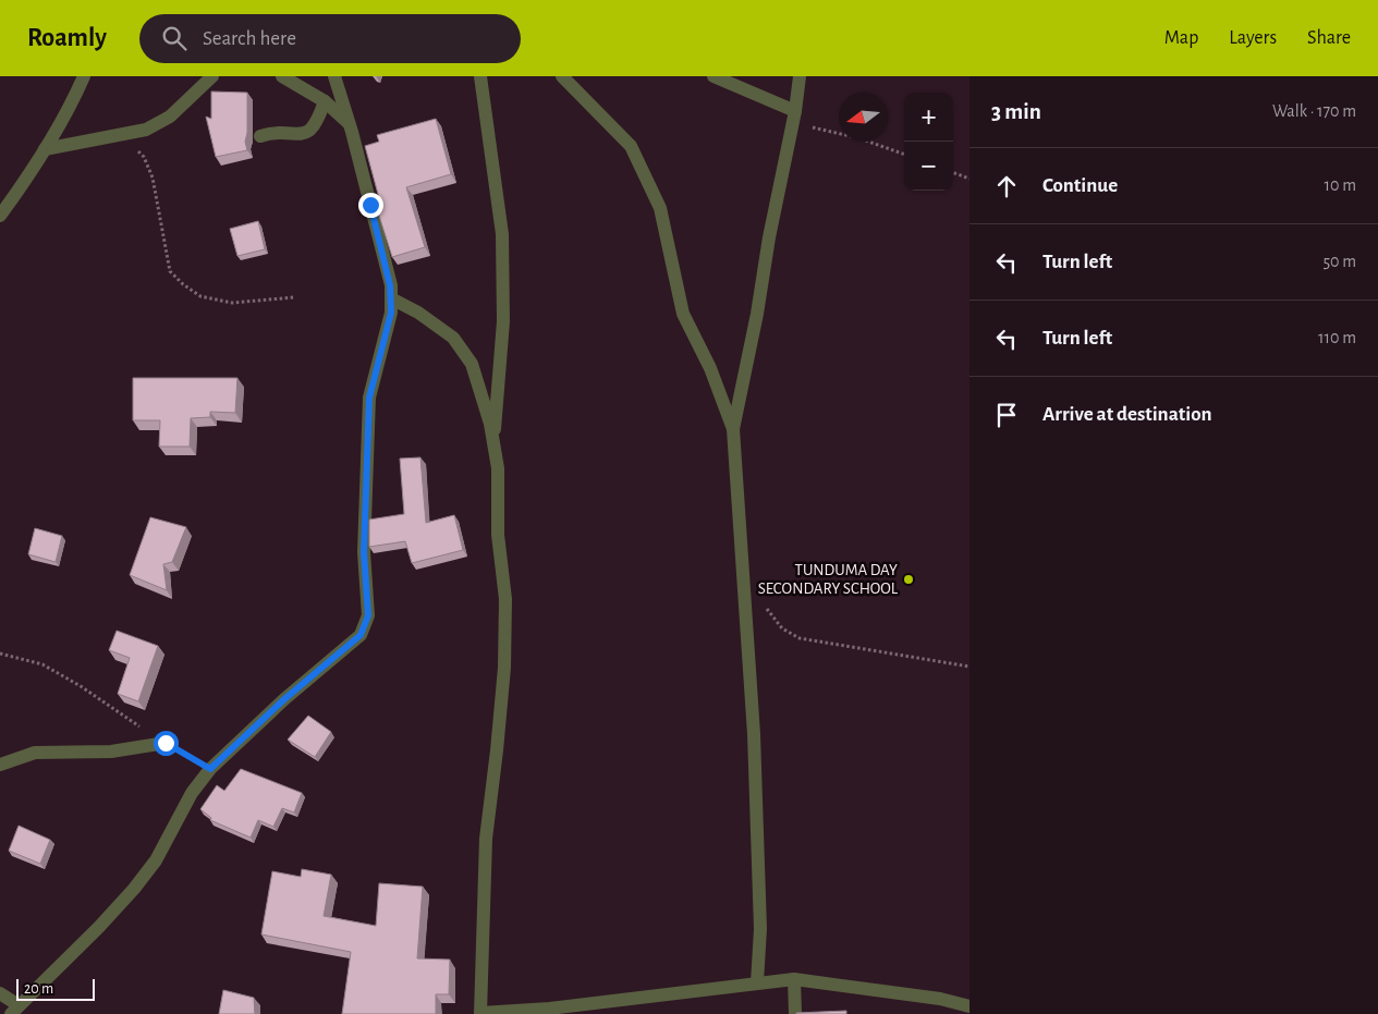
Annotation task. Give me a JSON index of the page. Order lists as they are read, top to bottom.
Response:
{
  "places": ["TUNDUMA DAY SECONDARY SCHOOL"],
  "scale_bar": "20 m",
  "north": "left",
  "page": {
    "header": "Roamly",
    "search": "Search here",
    "nav": ["Map", "Layers", "Share"],
    "heading": ["3 min", "Walk · 170 m"],
    "map_buttons": ["+", "−"],
    "list": [
      ["Continue", "10 m"],
      ["Turn left", "50 m"],
      ["Turn left", "110 m"],
      "Arrive at destination"
    ],
    "scale": "20 m"
  }
}
